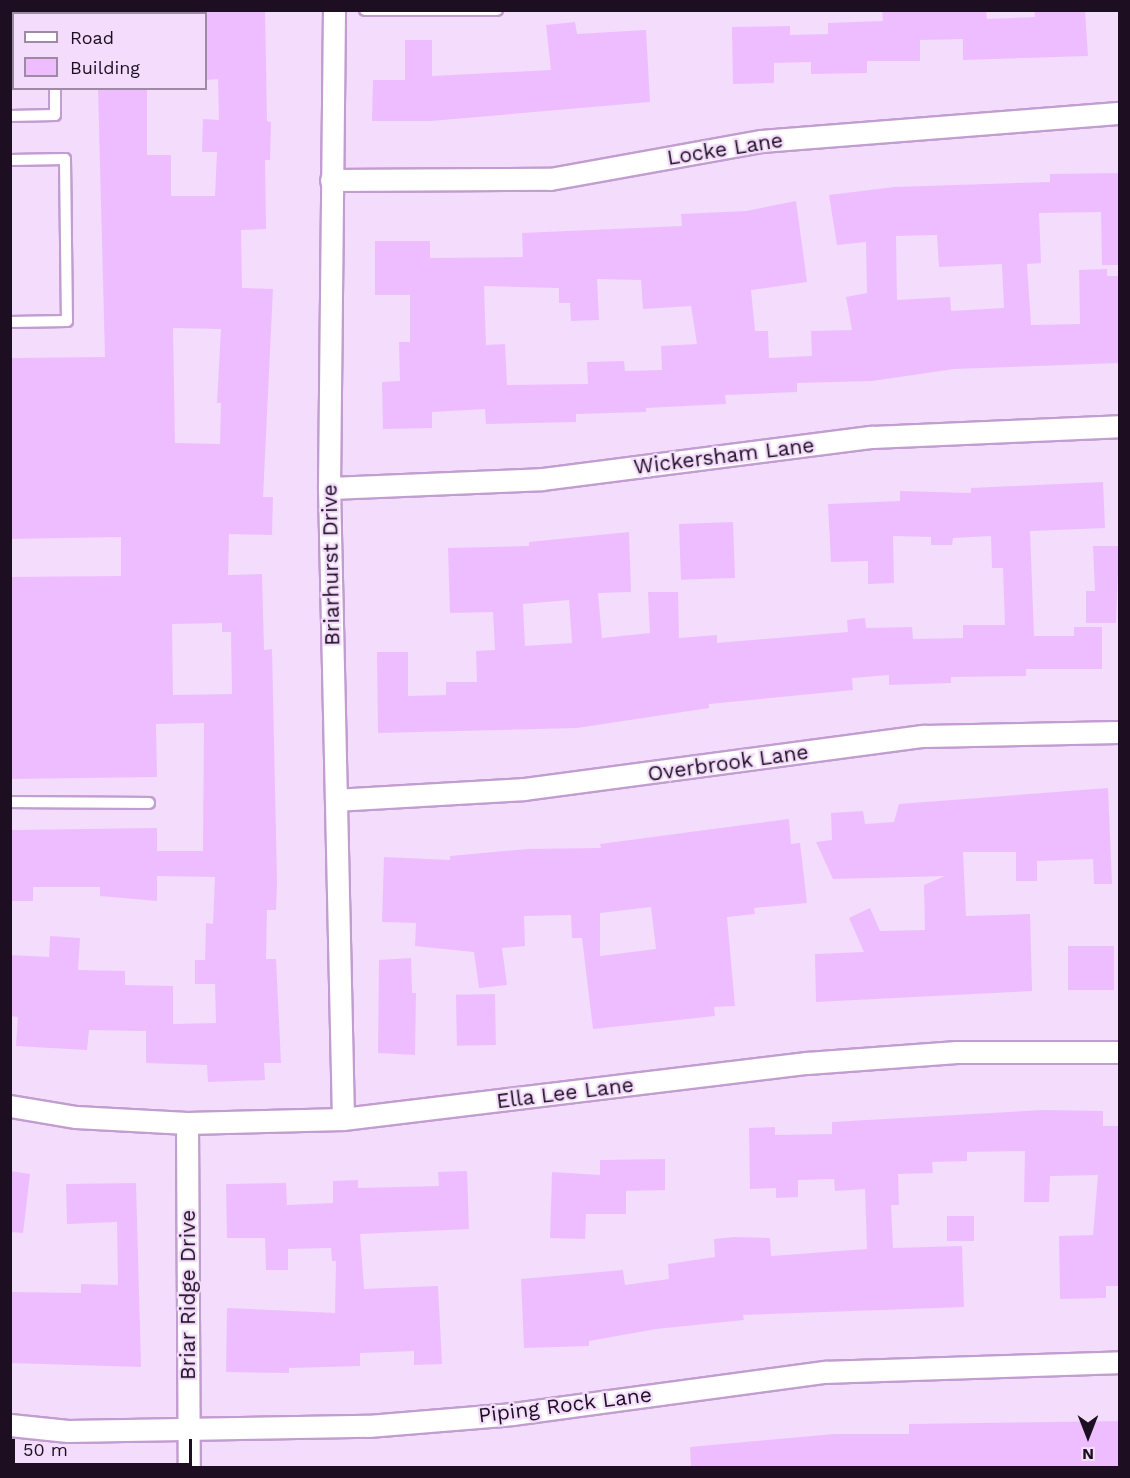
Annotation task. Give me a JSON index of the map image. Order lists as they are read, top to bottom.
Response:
{
  "streets": {
    "street": [
      "Locke Lane",
      "Wickersham Lane",
      "Briarhurst Drive",
      "Overbrook Lane",
      "Ella Lee Lane",
      "Briar Ridge Drive",
      "Piping Rock Lane"
    ]
  },
  "crossings": [
    ["Locke Lane", "Briarhurst Drive"],
    ["Wickersham Lane", "Briarhurst Drive"],
    ["Briarhurst Drive", "Overbrook Lane"],
    ["Briarhurst Drive", "Ella Lee Lane"],
    ["Ella Lee Lane", "Briar Ridge Drive"],
    ["Briar Ridge Drive", "Piping Rock Lane"]
  ],
  "legend": ["Road", "Building"],
  "scale_bar": "50 m",
  "north": "bottom"
}
